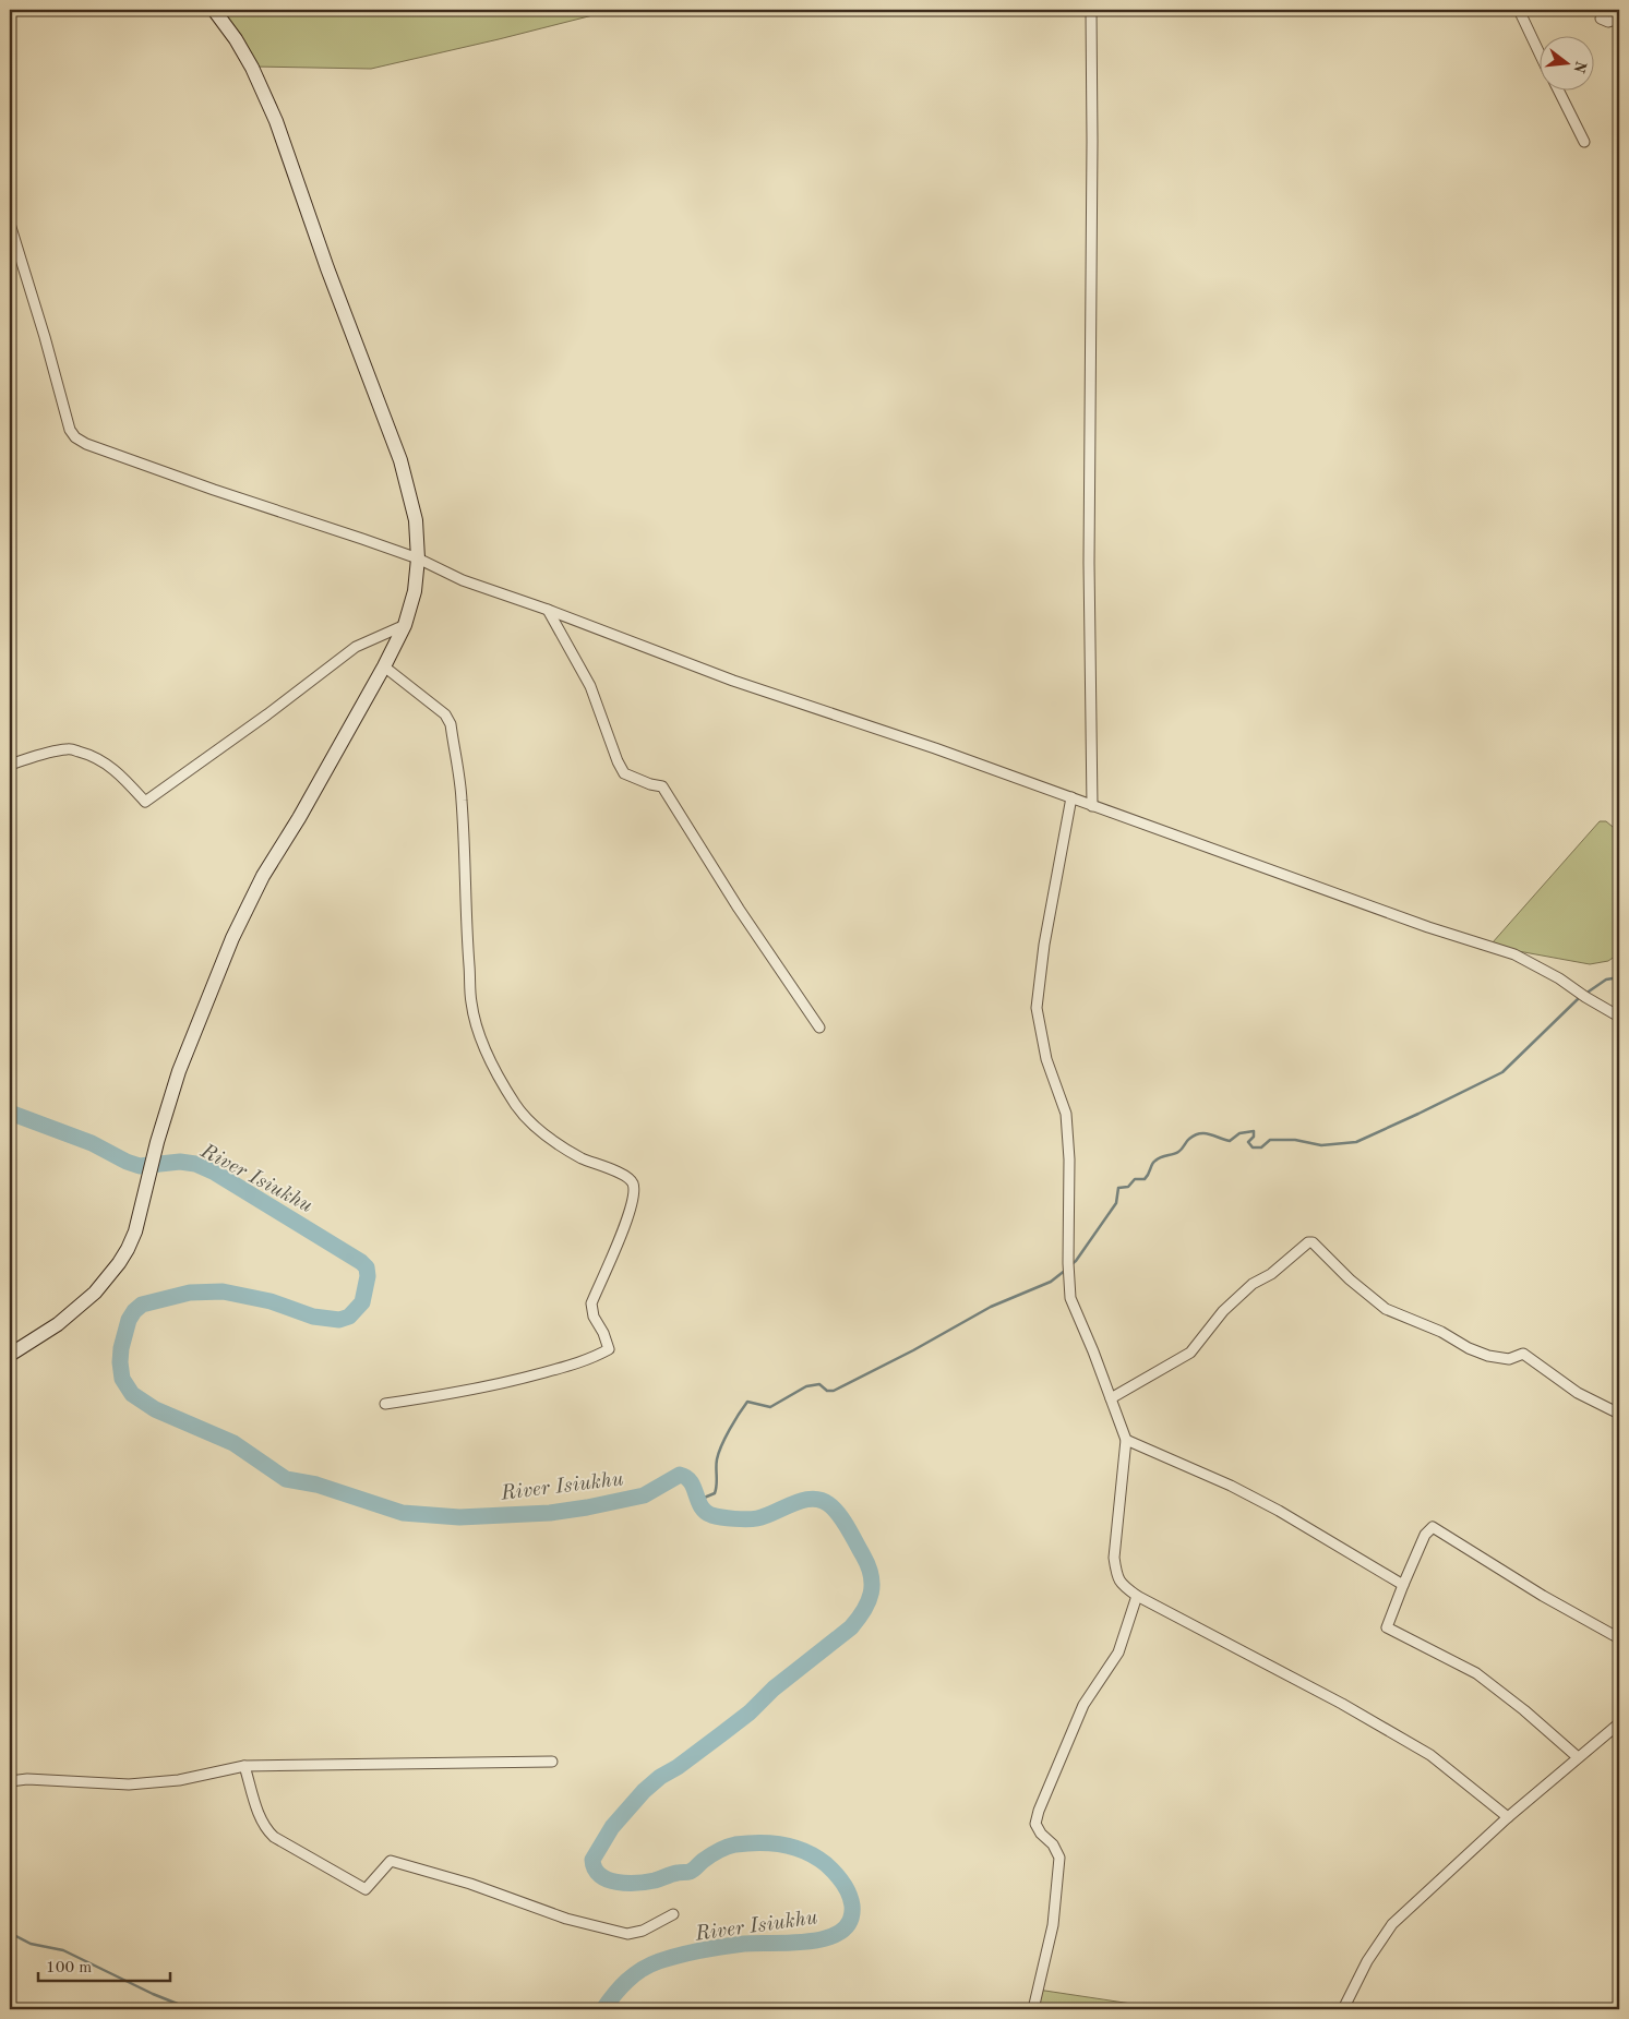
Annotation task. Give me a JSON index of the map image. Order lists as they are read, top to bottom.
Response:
{
  "water": ["River Isiukhu"],
  "scale_bar": "100 m",
  "north": "right"
}
